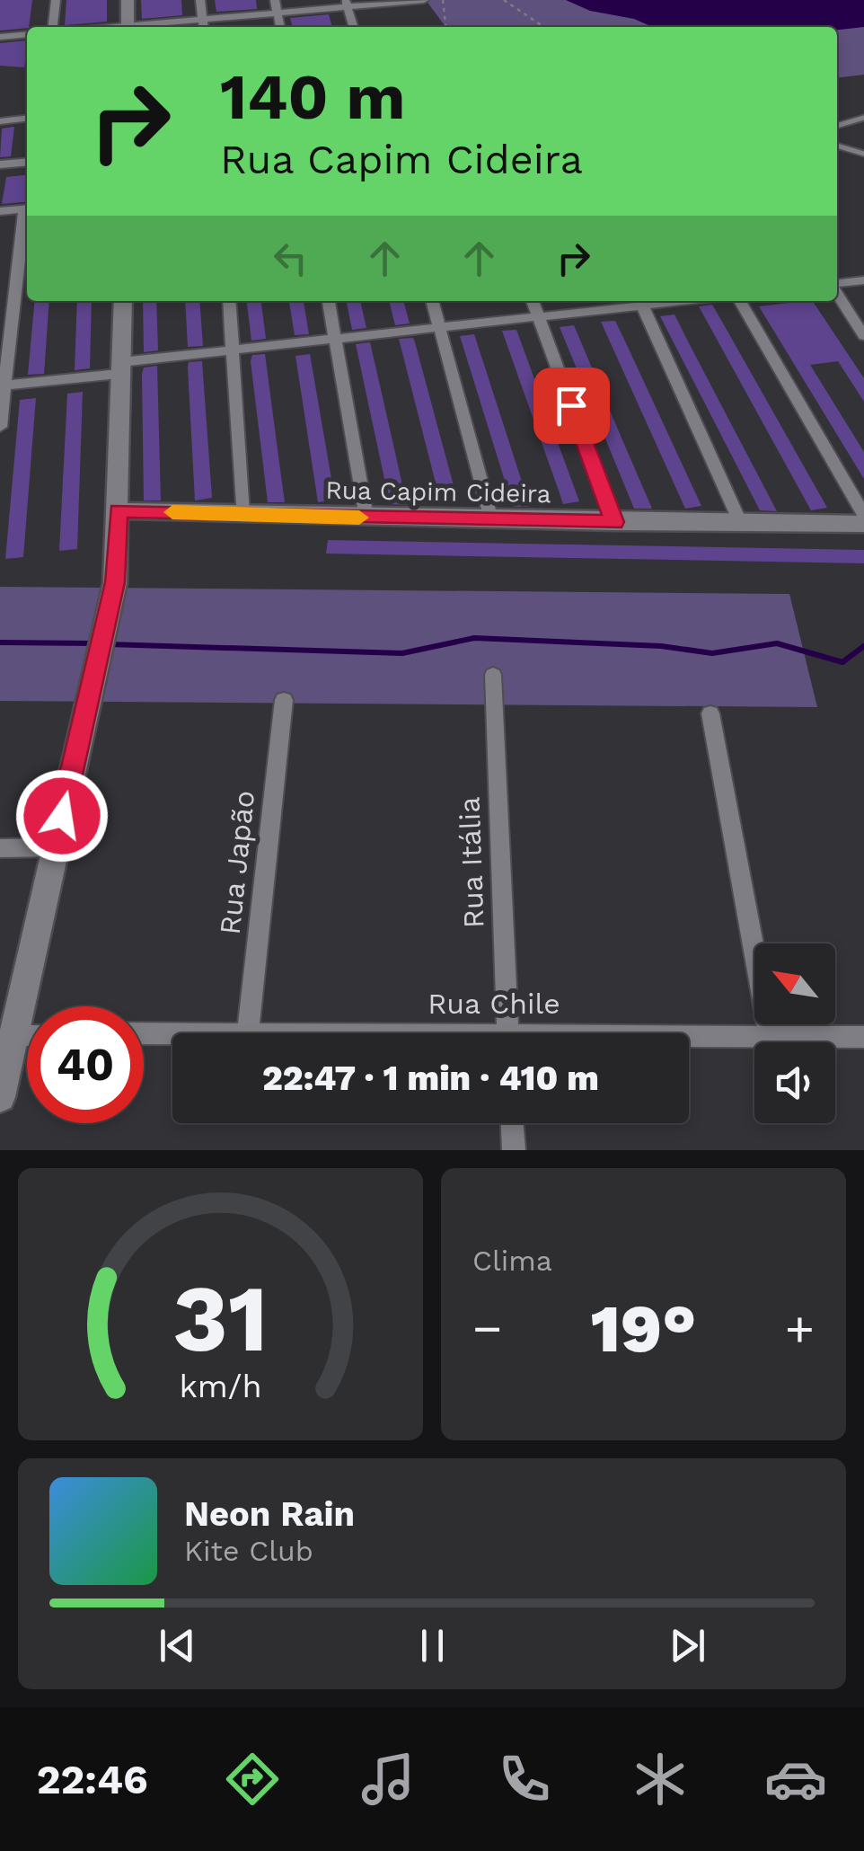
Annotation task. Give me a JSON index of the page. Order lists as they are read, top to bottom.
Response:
{
  "streets": {
    "street": [
      "Rua Capim Cideira",
      "Rua Japão",
      "Rua Itália",
      "Rua Chile"
    ]
  },
  "crossings": [
    ["Rua Japão", "Rua Chile"]
  ],
  "north": "top left",
  "page": {
    "turn": ["140 m", "Rua Capim Cideira"],
    "limit": "40",
    "trip": "22:47 · 1 min · 410 m",
    "tile": "Clima",
    "heat": ["−", "19°", "+"],
    "song": ["Neon Rain", "Kite Club"],
    "tabs": "22:46",
    "gauge": ["31", "km/h"]
  }
}
